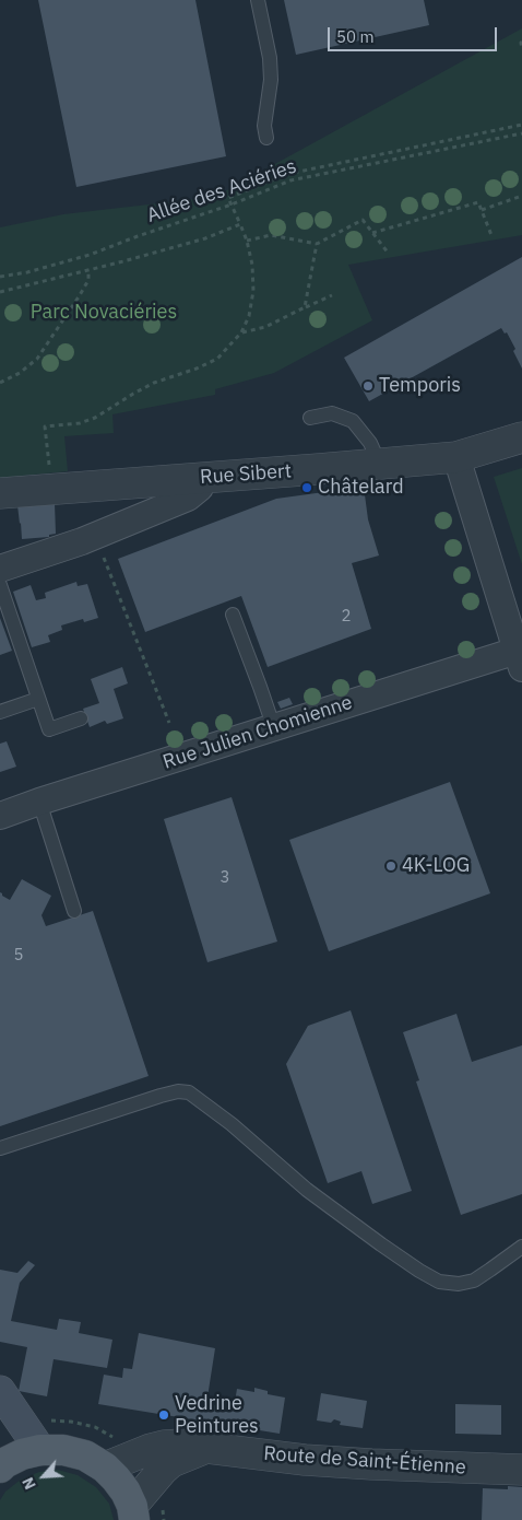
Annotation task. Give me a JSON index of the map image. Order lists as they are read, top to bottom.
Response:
{
  "streets": {
    "street": ["Rue Sibert", "Rue Julien Chomienne", "Route de Saint-Étienne"],
    "path": ["Allée des Aciéries"]
  },
  "parks": ["Parc Novaciéries"],
  "places": [
    "Temporis",
    "Châtelard",
    "4K-LOG",
    "Vedrine Peintures"
  ],
  "house_numbers": ["2", "3", "5"],
  "scale_bar": "50 m",
  "north": "bottom left"
}
